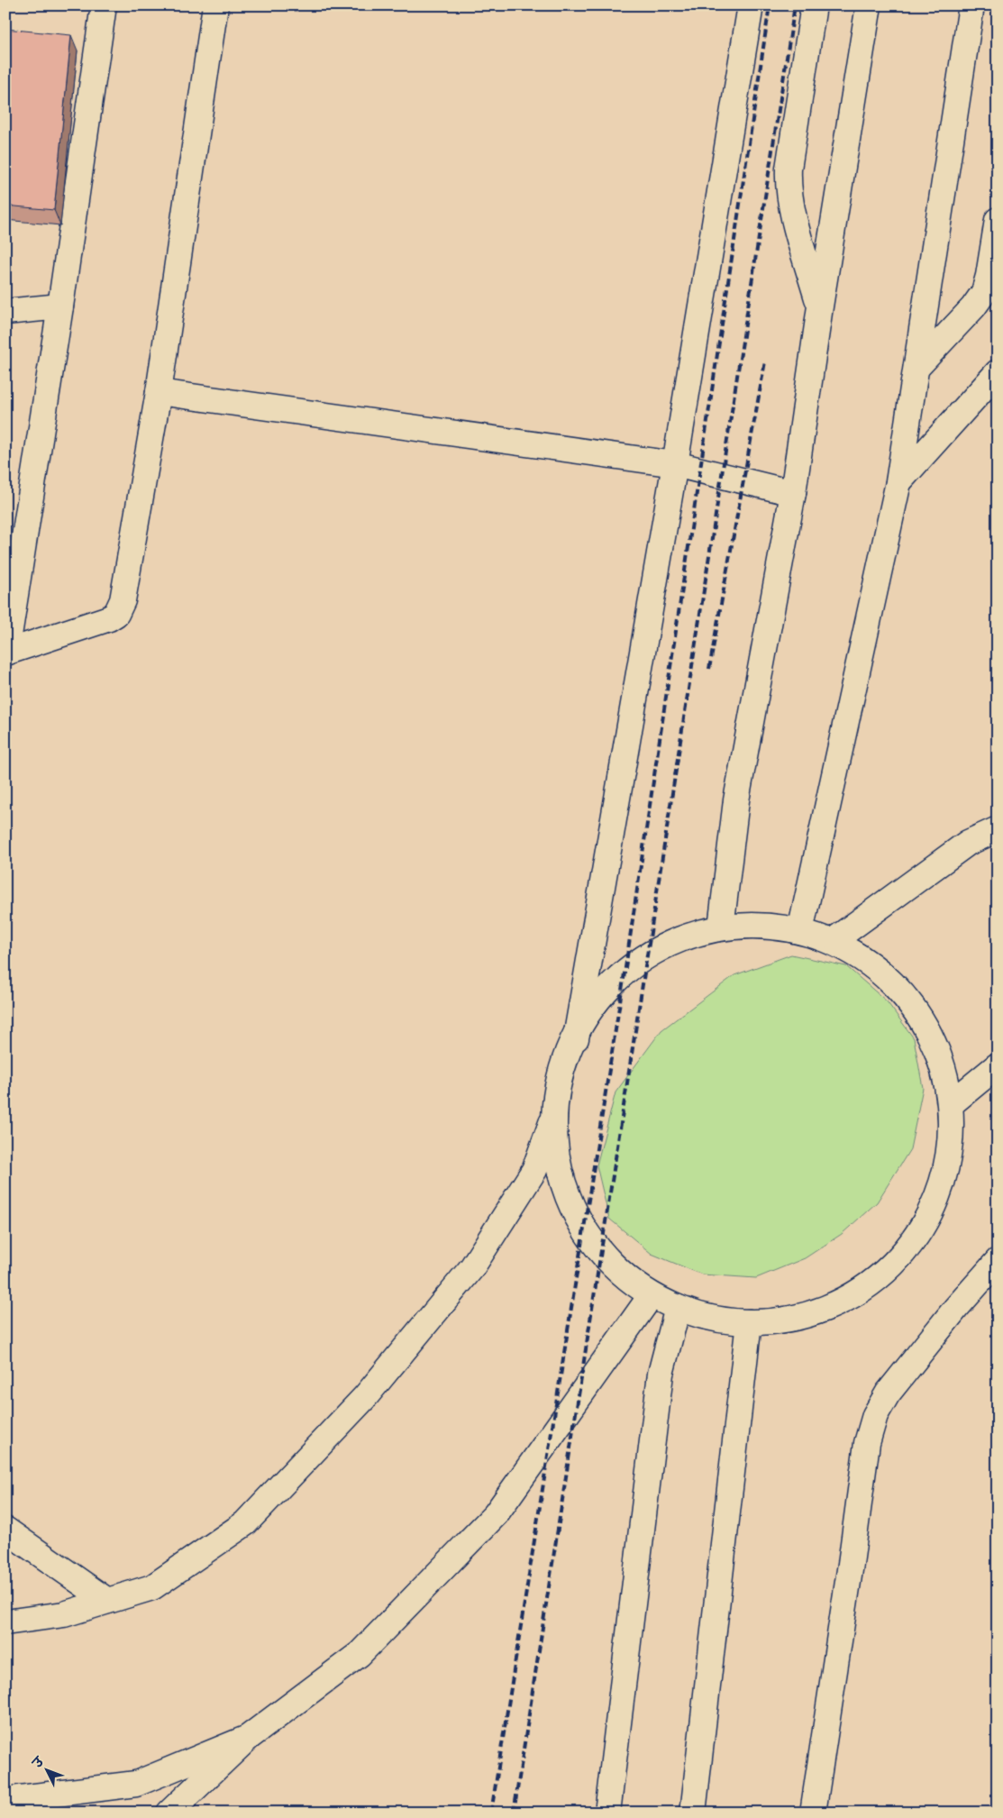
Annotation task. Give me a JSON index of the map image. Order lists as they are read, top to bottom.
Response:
{
  "north": "top left"
}
